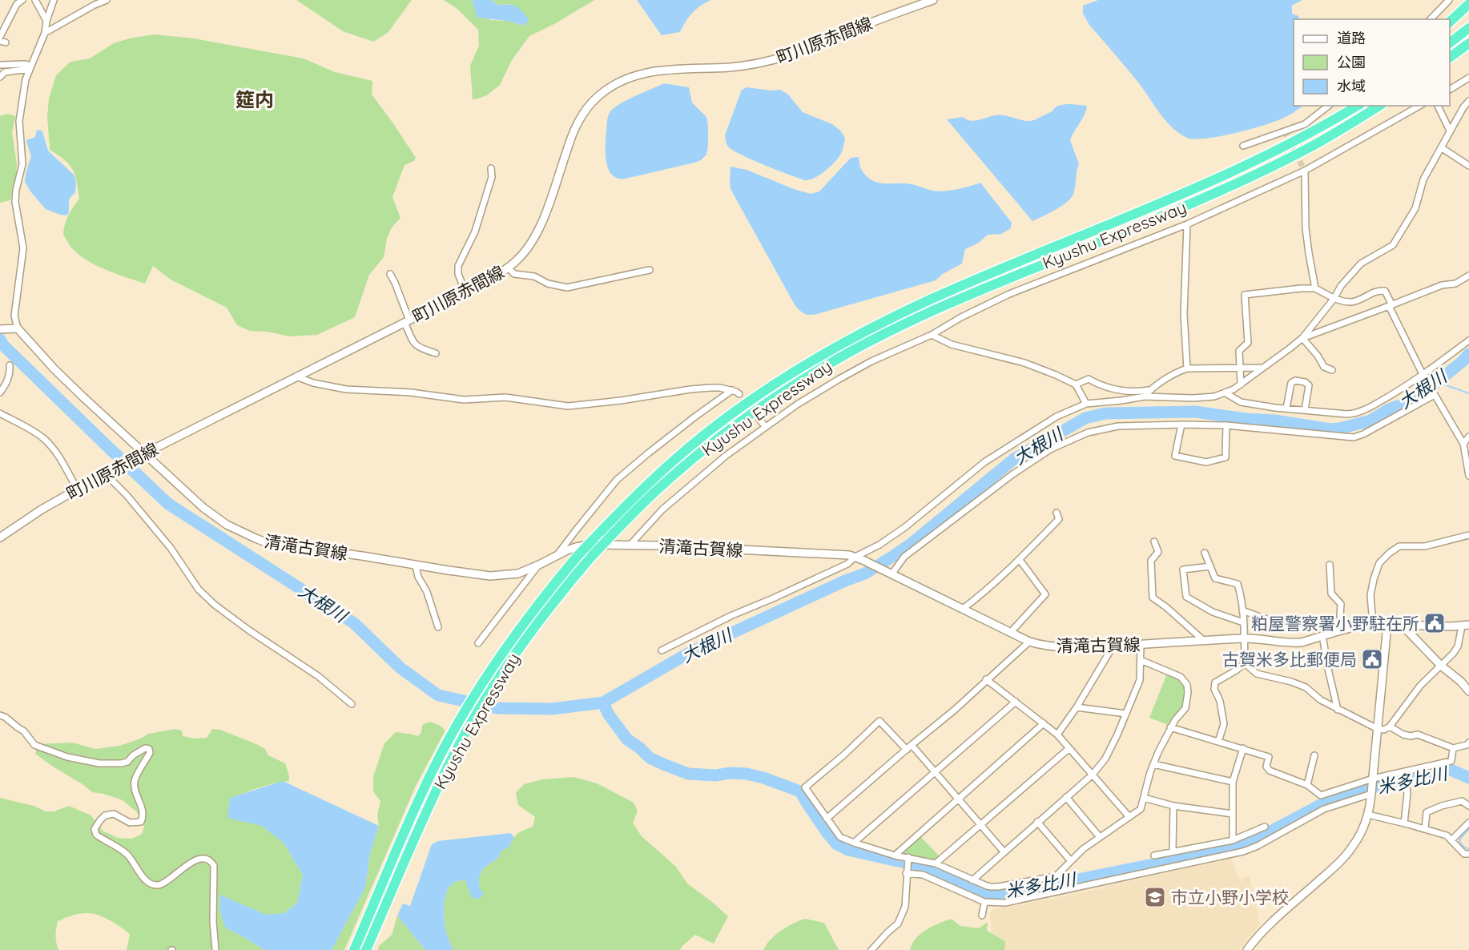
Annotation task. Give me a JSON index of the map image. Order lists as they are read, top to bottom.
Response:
{
  "streets": {
    "highway": ["Kyushu Expressway"],
    "main road": ["町川原赤間線", "清滝古賀線"]
  },
  "crossings": [
    ["町川原赤間線", "清滝古賀線"]
  ],
  "districts": ["筵内"],
  "water": ["大根川", "米多比川"],
  "places": {
    "public building": ["粕屋警察署小野駐在所", "古賀米多比郵便局"],
    "school or university": ["市立小野小学校"]
  },
  "legend": ["道路", "公園", "水域"]
}
